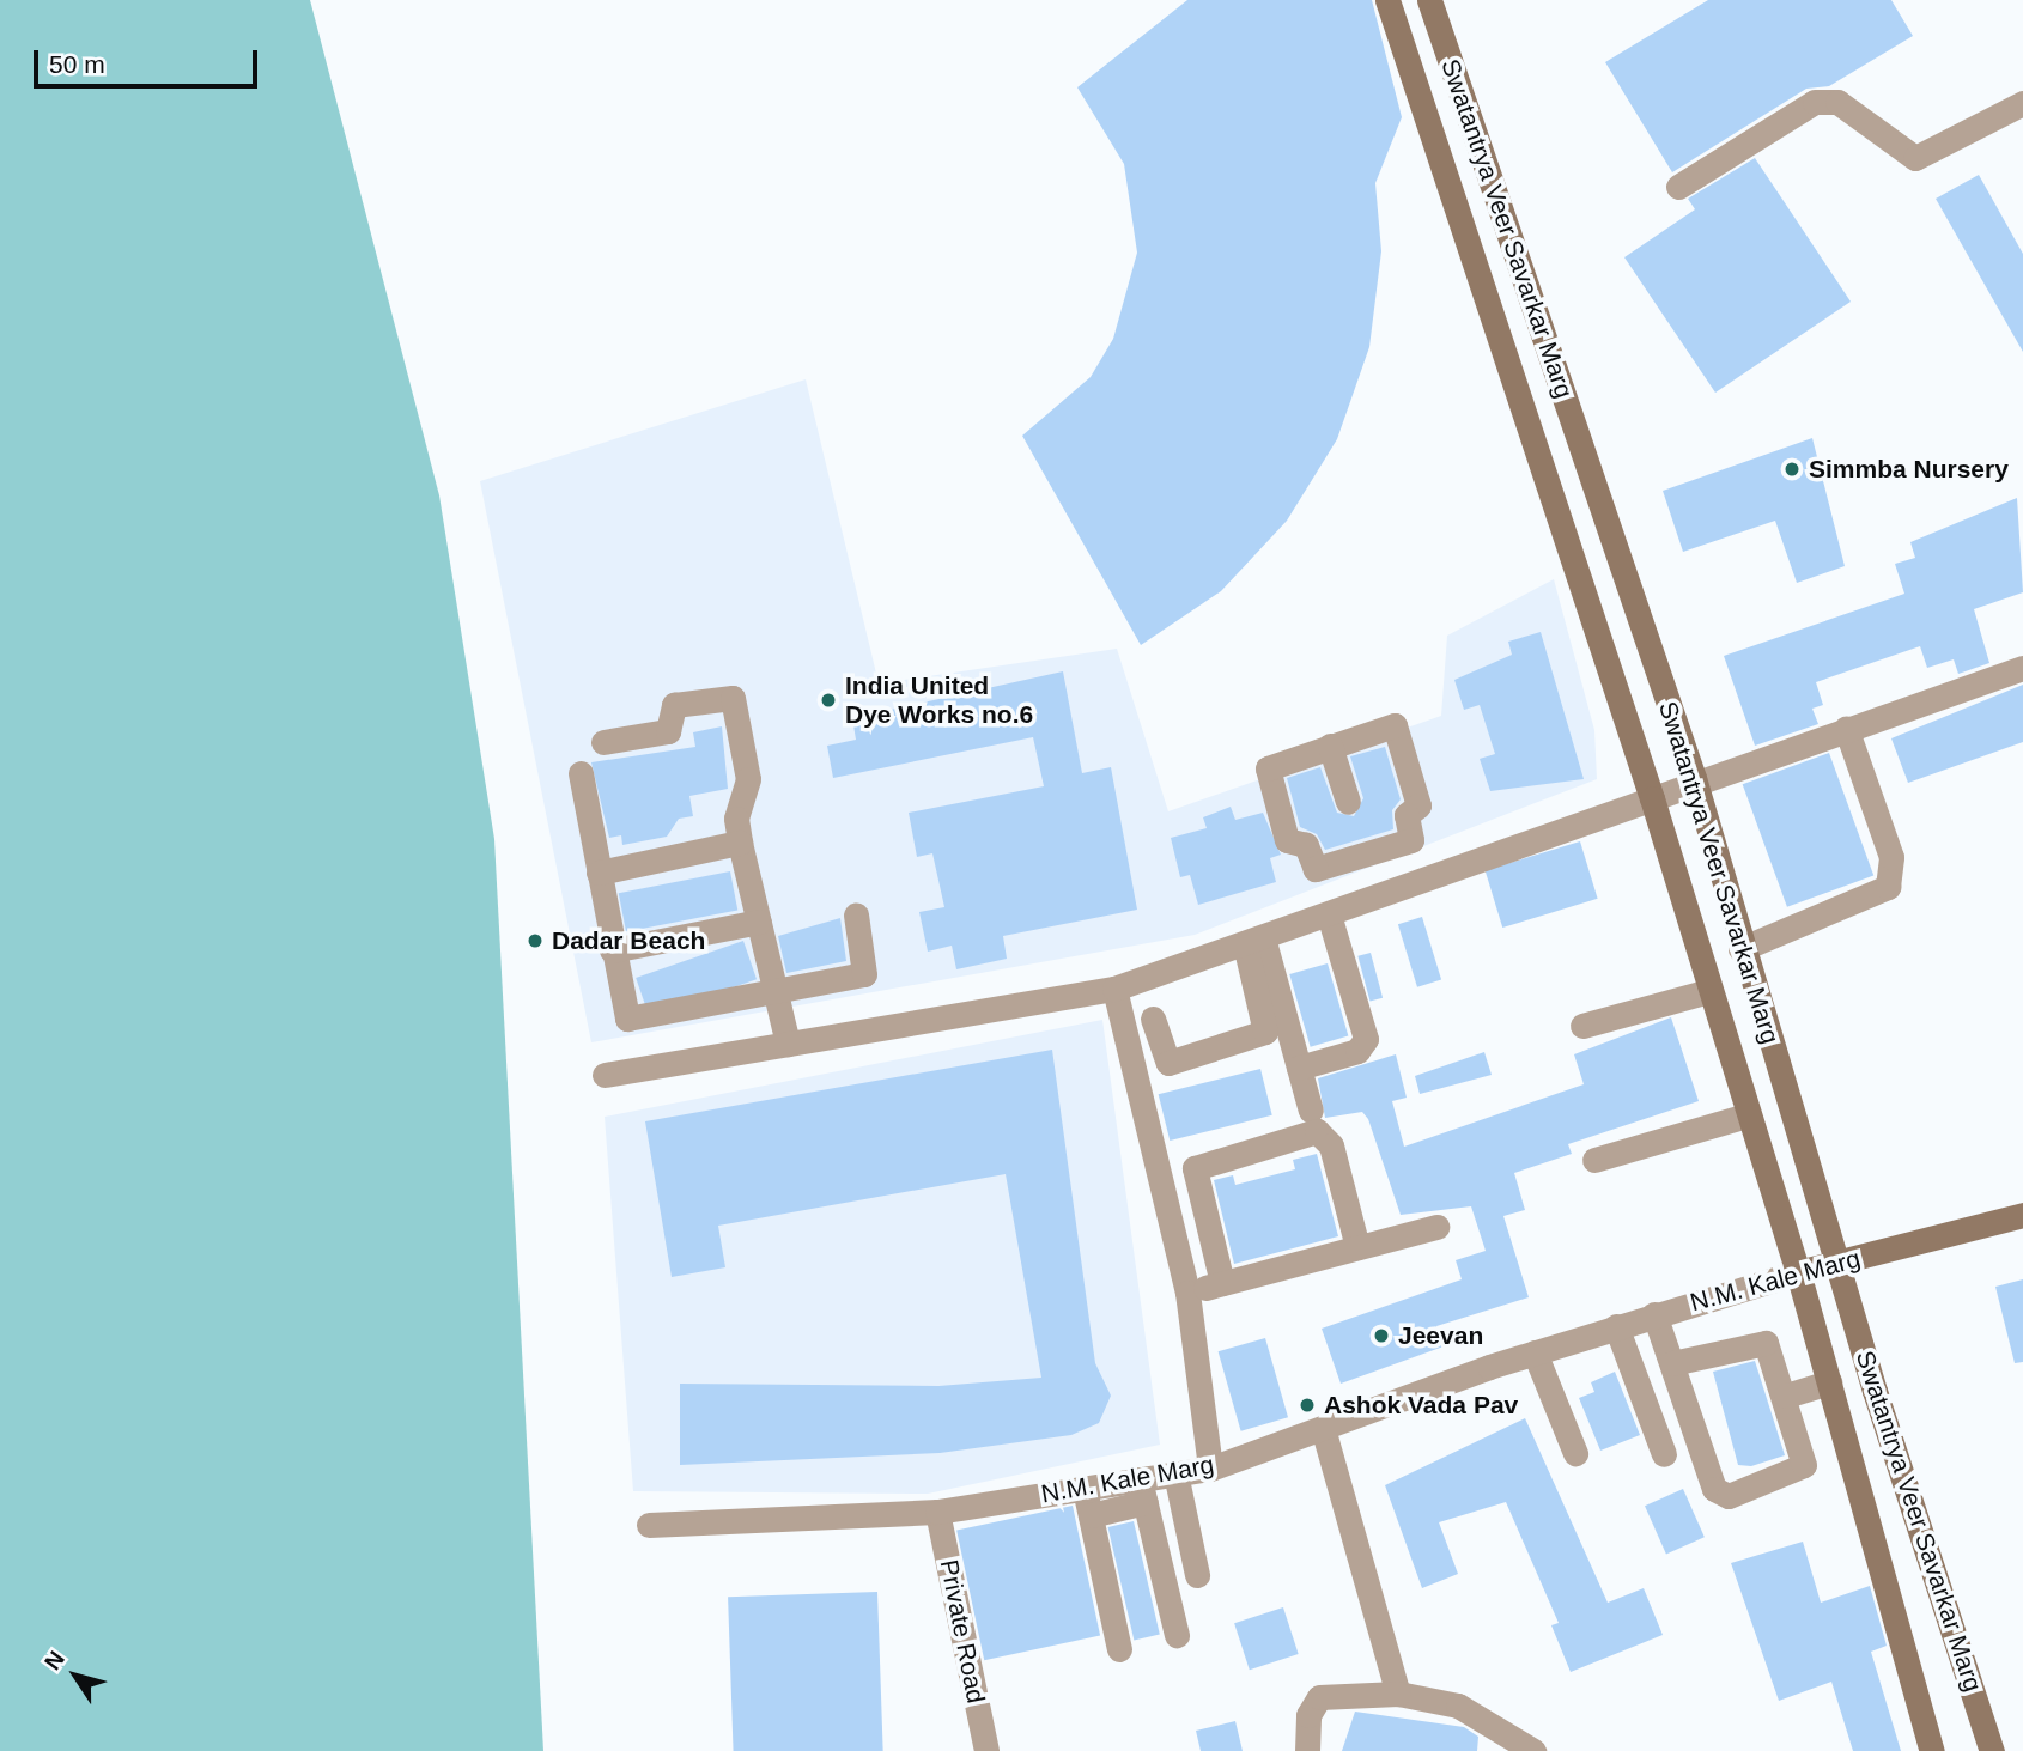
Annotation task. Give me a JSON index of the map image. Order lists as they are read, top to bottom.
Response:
{
  "streets": {
    "main road": ["Swatantrya Veer Savarkar Marg", "N.M. Kale Marg"],
    "street": ["Private Road"]
  },
  "crossings": [
    ["Swatantrya Veer Savarkar Marg", "N.M. Kale Marg"],
    ["N.M. Kale Marg", "Private Road"]
  ],
  "places": [
    "Simmba Nursery",
    "India United Dye Works no.6",
    "Dadar Beach",
    "Jeevan",
    "Ashok Vada Pav"
  ],
  "scale_bar": "50 m",
  "north": "top left"
}
